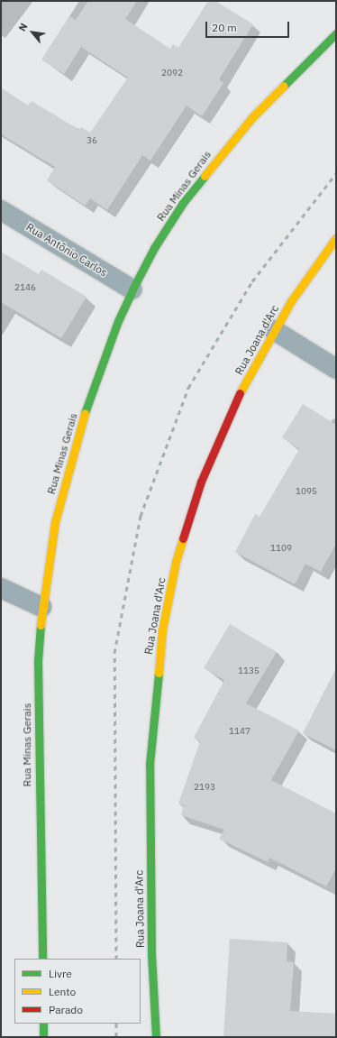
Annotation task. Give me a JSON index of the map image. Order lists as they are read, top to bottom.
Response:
{
  "streets": {
    "main road": ["Rua Minas Gerais", "Rua Joana d'Arc"],
    "street": ["Rua Antônio Carlos"]
  },
  "crossings": [
    ["Rua Minas Gerais", "Rua Antônio Carlos"]
  ],
  "house_numbers": [
    "2092",
    "36",
    "2146",
    "1095",
    "1109",
    "1135",
    "1147",
    "2193"
  ],
  "legend": ["Livre", "Lento", "Parado"],
  "scale_bar": "20 m",
  "north": "top left"
}
